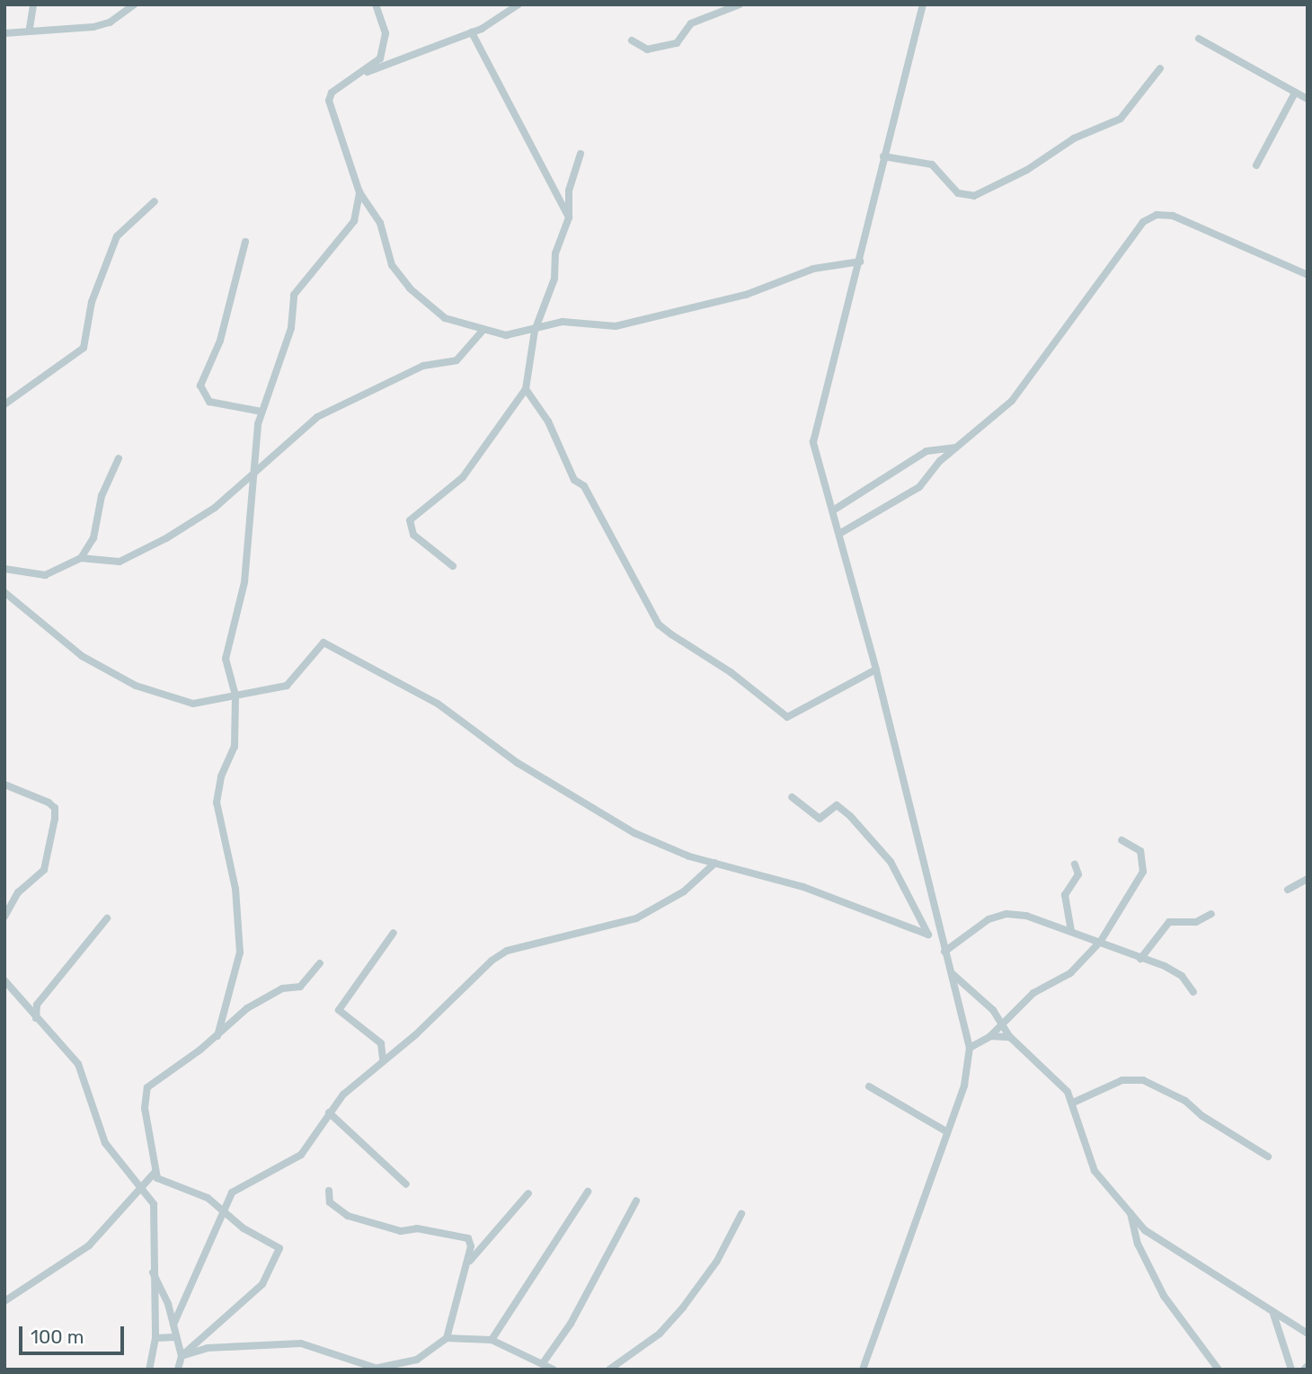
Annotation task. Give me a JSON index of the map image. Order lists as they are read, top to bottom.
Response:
{
  "scale_bar": "100 m"
}
